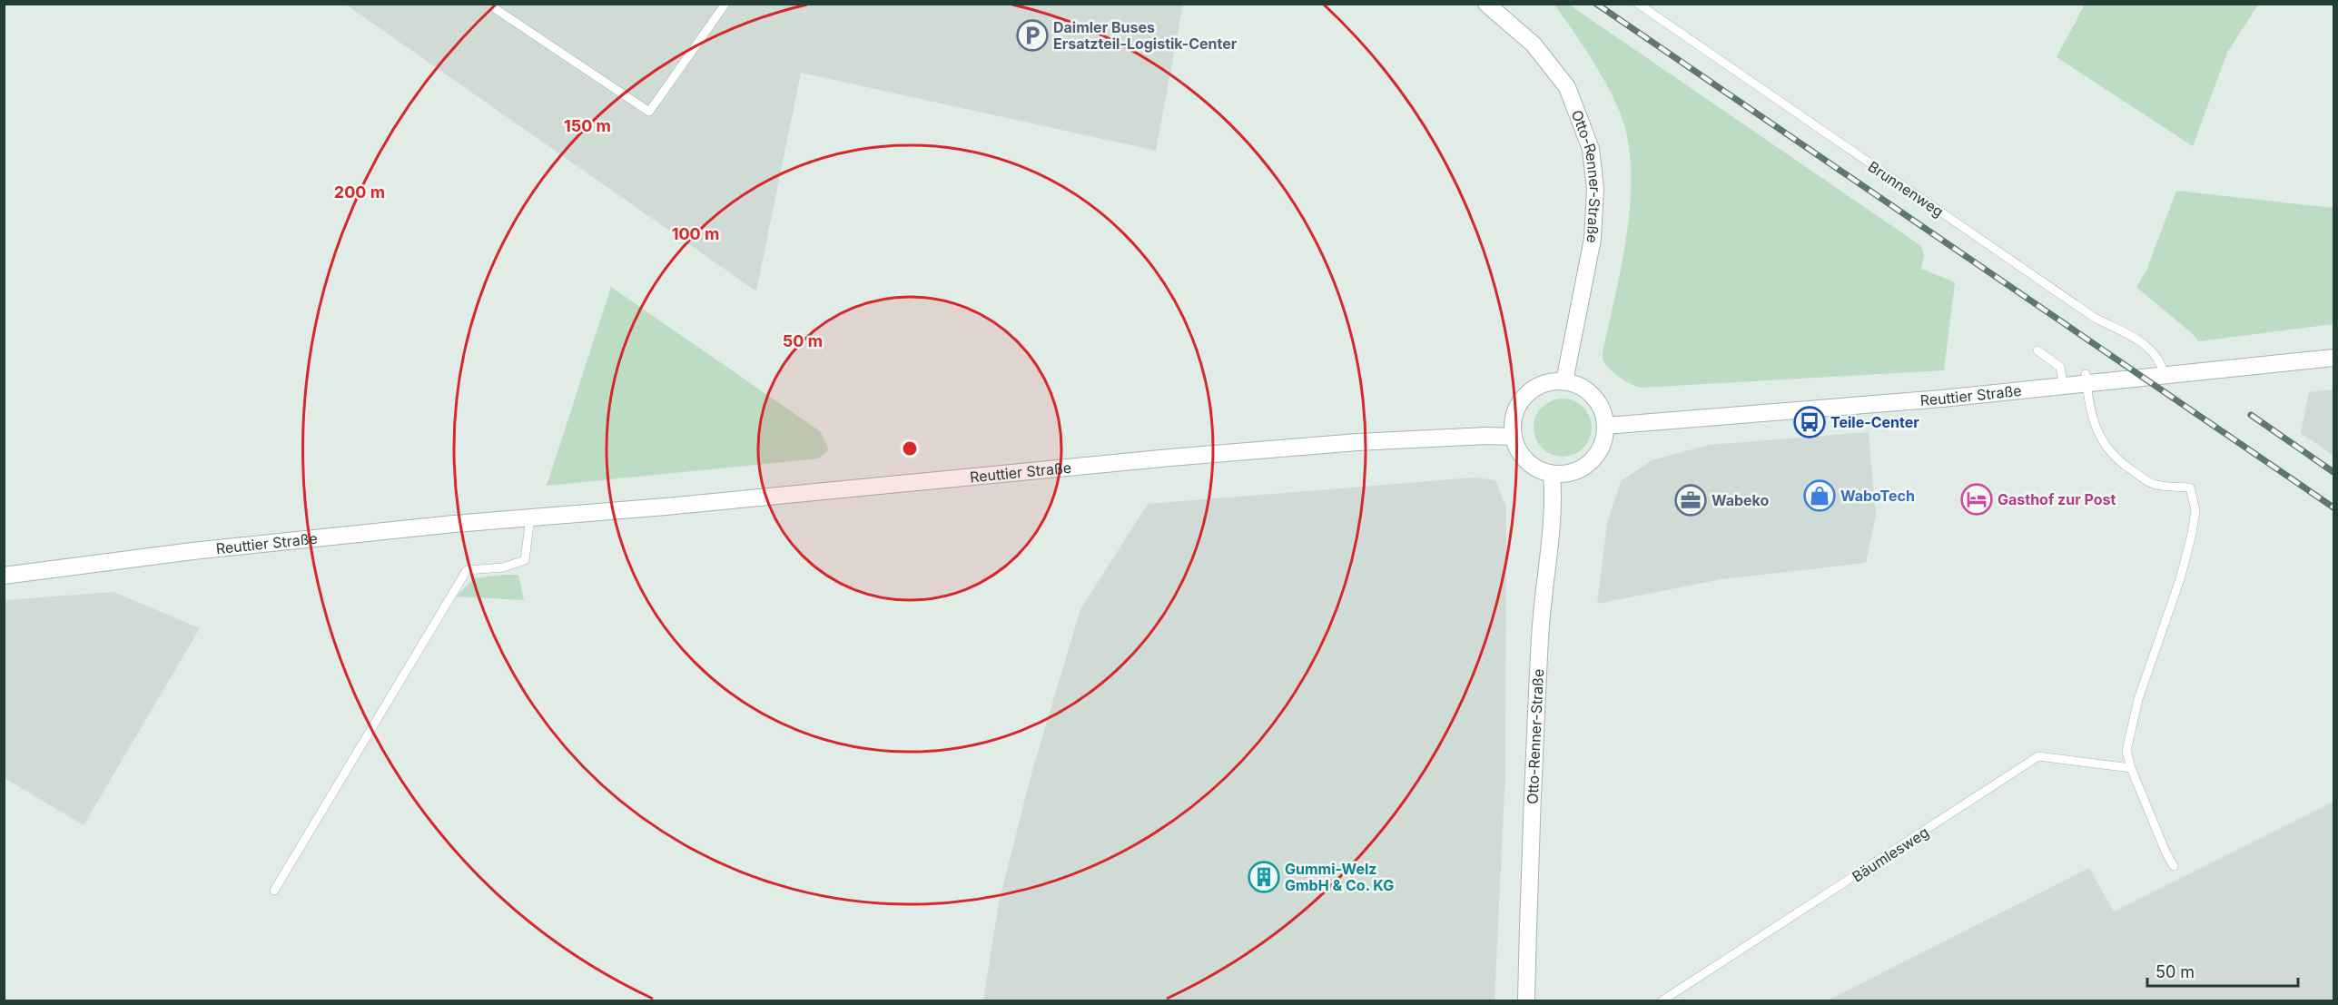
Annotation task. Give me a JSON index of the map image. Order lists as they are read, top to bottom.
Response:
{
  "streets": {
    "main road": ["Otto-Renner-Straße", "Reuttier Straße"],
    "lane": ["Brunnenweg", "Bäumlesweg"]
  },
  "crossings": [
    ["Otto-Renner-Straße", "Reuttier Straße"],
    ["Brunnenweg", "Reuttier Straße"]
  ],
  "places": {
    "parking": ["Daimler Buses Ersatzteil-Logistik-Center"],
    "bus stop": ["Teile-Center"],
    "shop": ["WaboTech"],
    "hotel": ["Gasthof zur Post"],
    "office": ["Wabeko"],
    "building": ["Gummi-Welz GmbH & Co. KG"]
  },
  "scale_bar": "50 m",
  "rings": [
    "150 m",
    "200 m",
    "100 m",
    "50 m"
  ]
}
